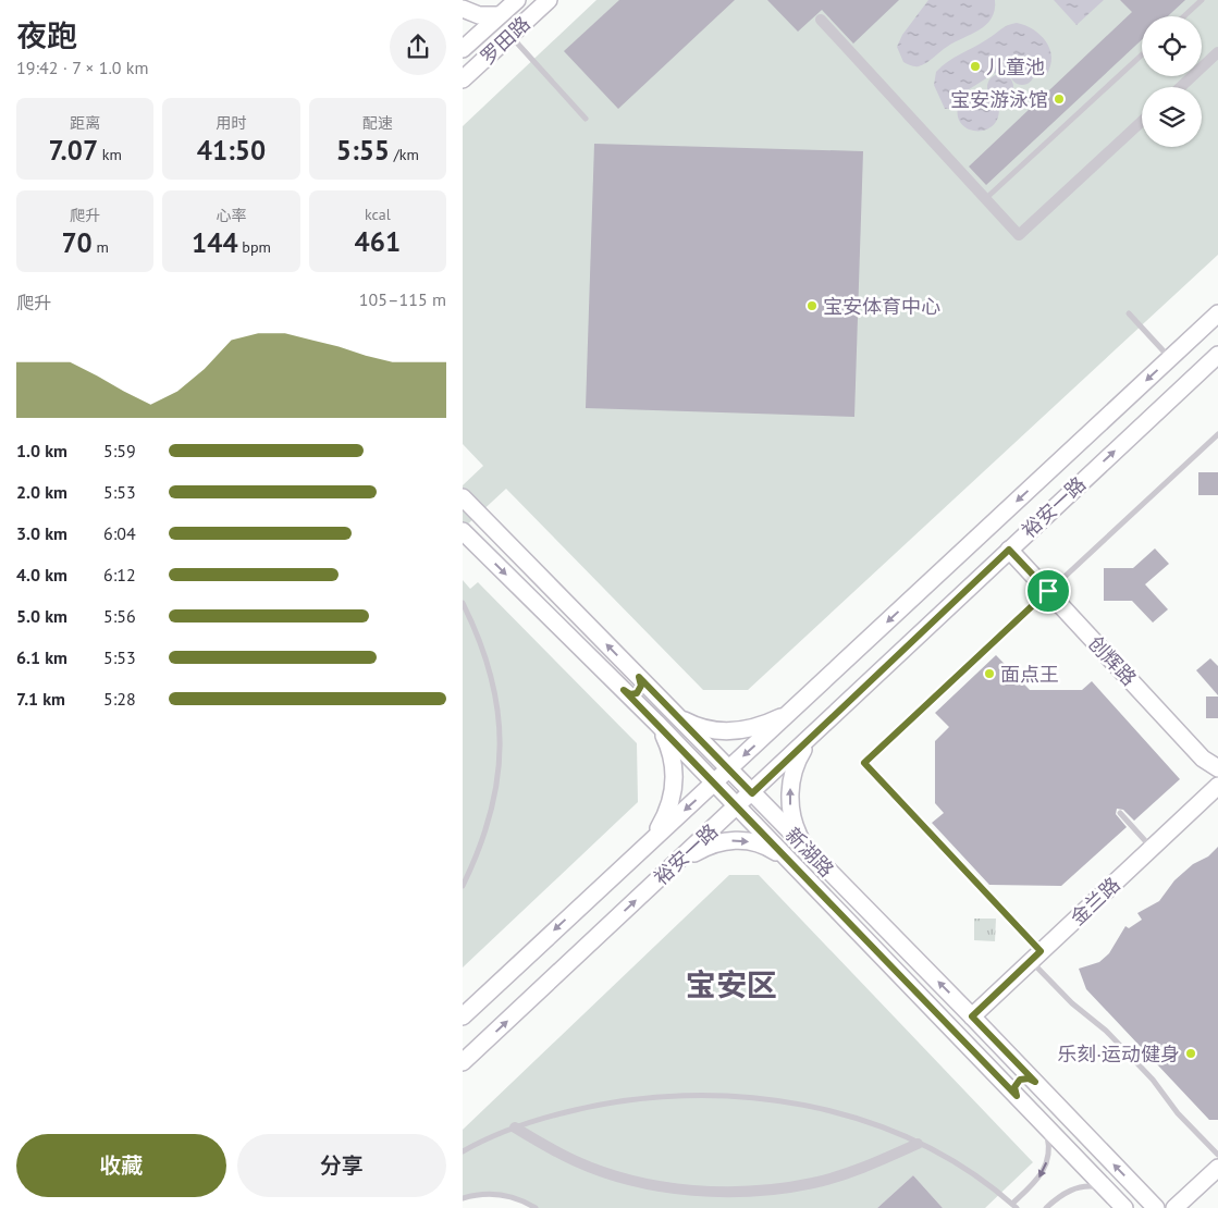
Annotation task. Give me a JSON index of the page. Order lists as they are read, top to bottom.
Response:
{
  "streets": {
    "main road": [
      "罗田路",
      "裕安一路",
      "创辉路",
      "新湖路",
      "金兰路"
    ]
  },
  "crossings": [
    ["裕安一路", "创辉路"],
    ["裕安一路", "新湖路"],
    ["新湖路", "金兰路"]
  ],
  "districts": ["宝安区"],
  "places": [
    "儿童池",
    "宝安游泳馆",
    "宝安体育中心",
    "面点王",
    "乐刻·运动健身"
  ],
  "page": {
    "heading": ["夜跑", "19:42 · 7 × 1.0 km"],
    "stats": [
      ["距离", "7.07 km"],
      ["用时", "41:50"],
      ["配速", "5:55 /km"],
      ["爬升", "70 m"],
      ["心率", "144 bpm"],
      ["kcal", "461"]
    ],
    "chart": ["爬升", "105–115 m"],
    "list": [
      {
        "name": "1.0 km",
        "note": "5:59"
      },
      {
        "name": "2.0 km",
        "note": "5:53"
      },
      {
        "name": "3.0 km",
        "note": "6:04"
      },
      {
        "name": "4.0 km",
        "note": "6:12"
      },
      {
        "name": "5.0 km",
        "note": "5:56"
      },
      {
        "name": "6.1 km",
        "note": "5:53"
      },
      {
        "name": "7.1 km",
        "note": "5:28"
      }
    ],
    "buttons": ["收藏", "分享"]
  }
}
